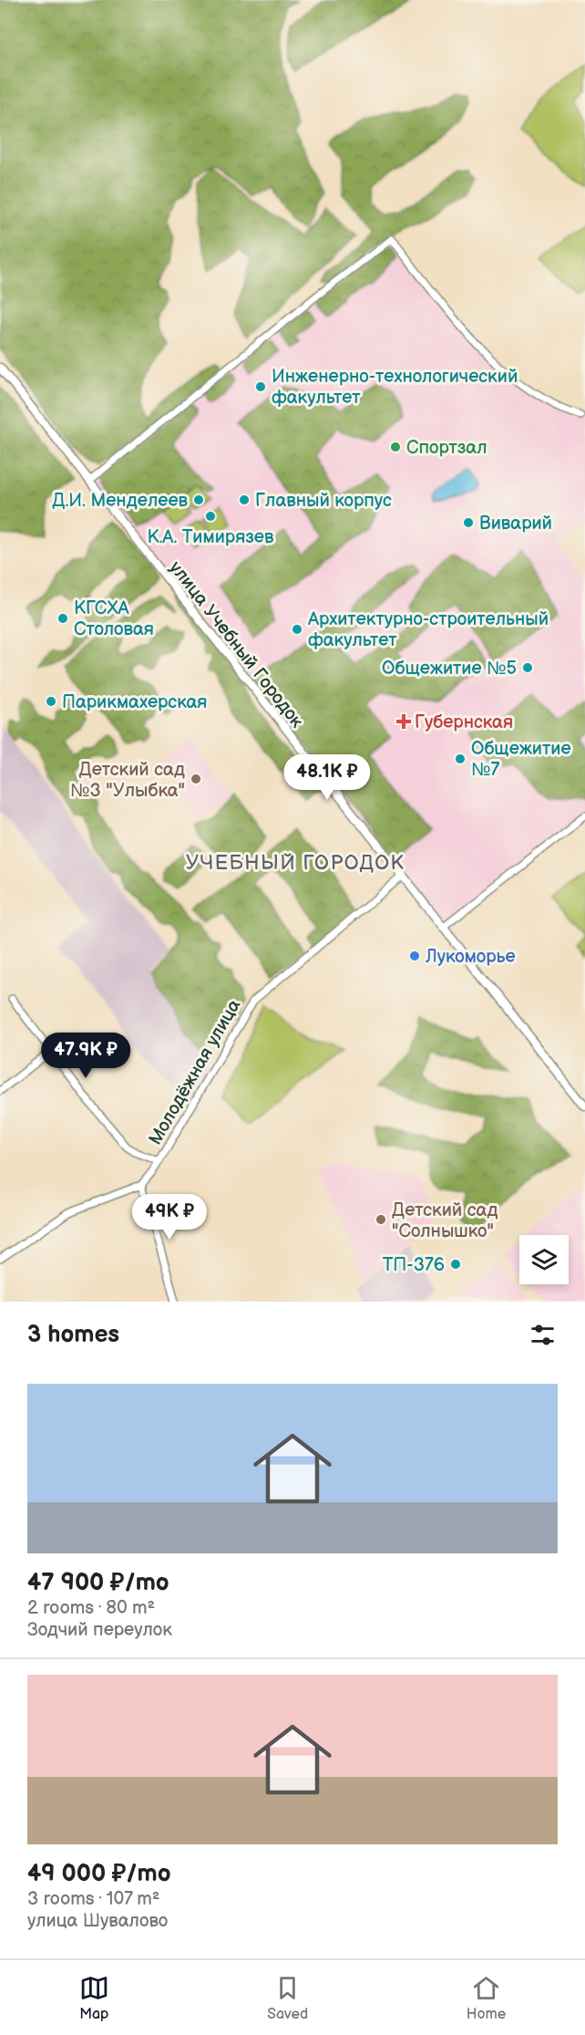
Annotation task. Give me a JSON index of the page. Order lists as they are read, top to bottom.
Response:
{
  "streets": {
    "street": ["улица Учебный Городок", "Молодёжная улица"]
  },
  "crossings": [
    ["улица Учебный Городок", "Молодёжная улица"]
  ],
  "districts": ["УЧЕБНЫЙ ГОРОДОК"],
  "places": {
    "other": [
      "Инженерно-технологический факультет",
      "Спортзал",
      "Д.И. Менделеев",
      "Главный корпус",
      "К.А. Тимирязев",
      "Виварий",
      "КГСХА Столовая",
      "Архитектурно-строительный факультет",
      "Общежитие №5",
      "Парикмахерская",
      "Общежитие №7",
      "Детский сад №3 \"Улыбка\"",
      "Лукоморье",
      "Детский сад \"Солнышко\"",
      "ТП-376"
    ],
    "health": ["Губернская"]
  },
  "page": {
    "price": ["48.1K ₽", "47.9K ₽", "49K ₽"],
    "heading": "3 homes",
    "list": [
      {
        "name": "47 900 ₽/mo",
        "note": "2 rooms · 80 m² · Зодчий переулок"
      },
      {
        "name": "49 000 ₽/mo",
        "note": "3 rooms · 107 m² · улица Шувалово"
      }
    ],
    "tabs": ["Map", "Saved", "Home"]
  }
}
